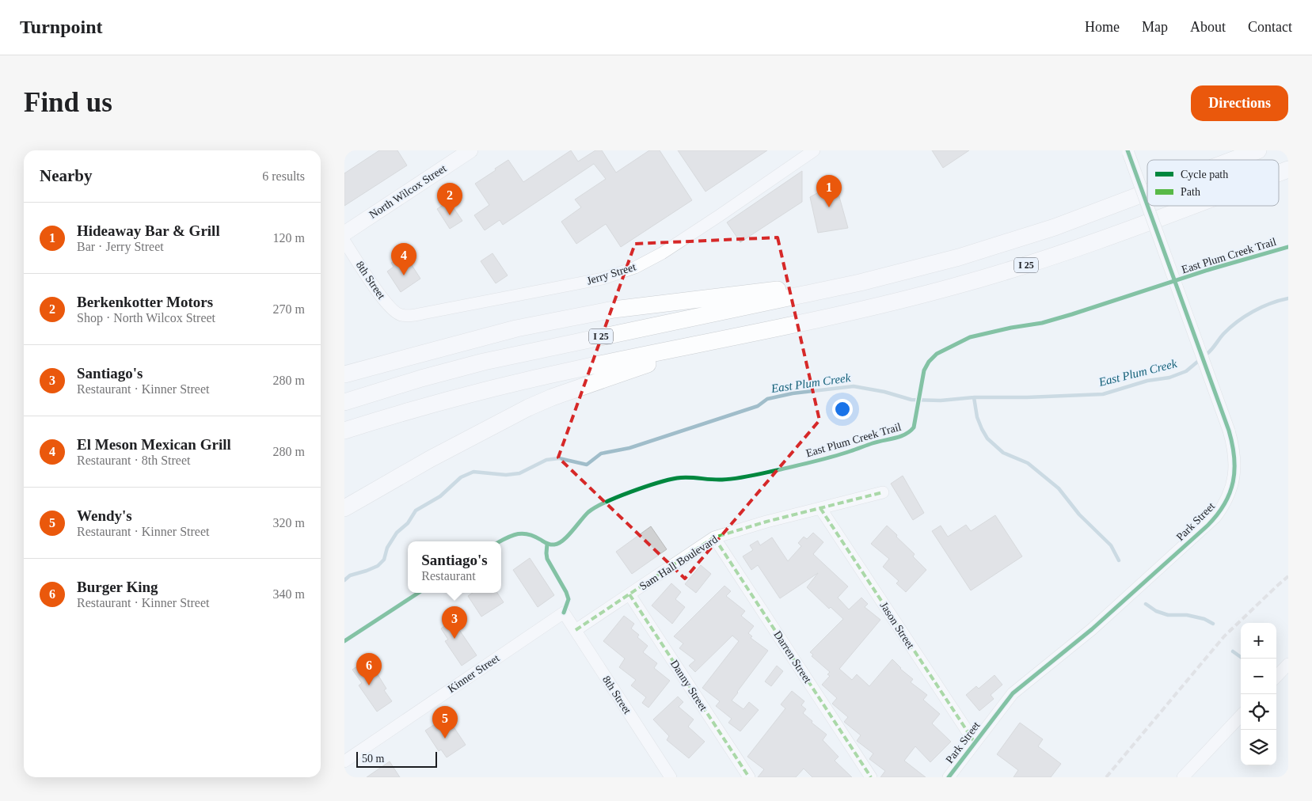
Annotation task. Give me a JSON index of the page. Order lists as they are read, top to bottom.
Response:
{
  "streets": {
    "highway": ["I 25"],
    "main road": ["North Wilcox Street"],
    "street": [
      "Jerry Street",
      "8th Street",
      "Park Street",
      "Sam Hall Boulevard",
      "Jason Street",
      "Darren Street",
      "Kinner Street",
      "Danny Street"
    ],
    "cycle path": ["East Plum Creek Trail"]
  },
  "crossings": [
    ["Jerry Street", "8th Street"],
    ["8th Street", "Sam Hall Boulevard"],
    ["8th Street", "Kinner Street"],
    ["Park Street", "Jason Street"],
    ["Sam Hall Boulevard", "Jason Street"],
    ["Sam Hall Boulevard", "Darren Street"],
    ["Sam Hall Boulevard", "Danny Street"]
  ],
  "water": ["East Plum Creek"],
  "legend": ["Cycle path", "Path"],
  "scale_bar": "50 m",
  "page": {
    "header": "Turnpoint",
    "nav": [
      "Home",
      "Map",
      "About",
      "Contact"
    ],
    "buttons": "Directions",
    "title": "Find us",
    "heading": ["Nearby", "6 results"],
    "pins": [
      "1",
      "2",
      "4",
      "3",
      "6",
      "5"
    ],
    "list": [
      {
        "mark": "1",
        "name": "Hideaway Bar & Grill",
        "note": "Bar · Jerry Street",
        "value": "120 m"
      },
      {
        "mark": "2",
        "name": "Berkenkotter Motors",
        "note": "Shop · North Wilcox Street",
        "value": "270 m"
      },
      {
        "mark": "3",
        "name": "Santiago's",
        "note": "Restaurant · Kinner Street",
        "value": "280 m"
      },
      {
        "mark": "4",
        "name": "El Meson Mexican Grill",
        "note": "Restaurant · 8th Street",
        "value": "280 m"
      },
      {
        "mark": "5",
        "name": "Wendy's",
        "note": "Restaurant · Kinner Street",
        "value": "320 m"
      },
      {
        "mark": "6",
        "name": "Burger King",
        "note": "Restaurant · Kinner Street",
        "value": "340 m"
      }
    ],
    "popup": ["Santiago's", "Restaurant"],
    "map_buttons": ["+", "−"],
    "scale": "50 m"
  }
}
